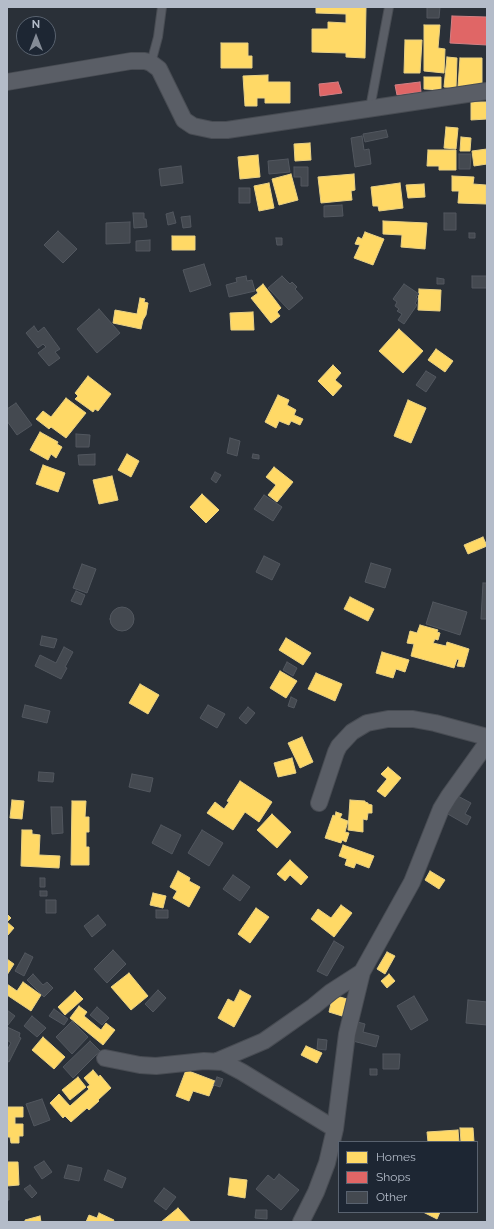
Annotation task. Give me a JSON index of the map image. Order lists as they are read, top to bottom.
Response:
{
  "legend": ["Homes", "Shops", "Other"],
  "north": "top"
}
